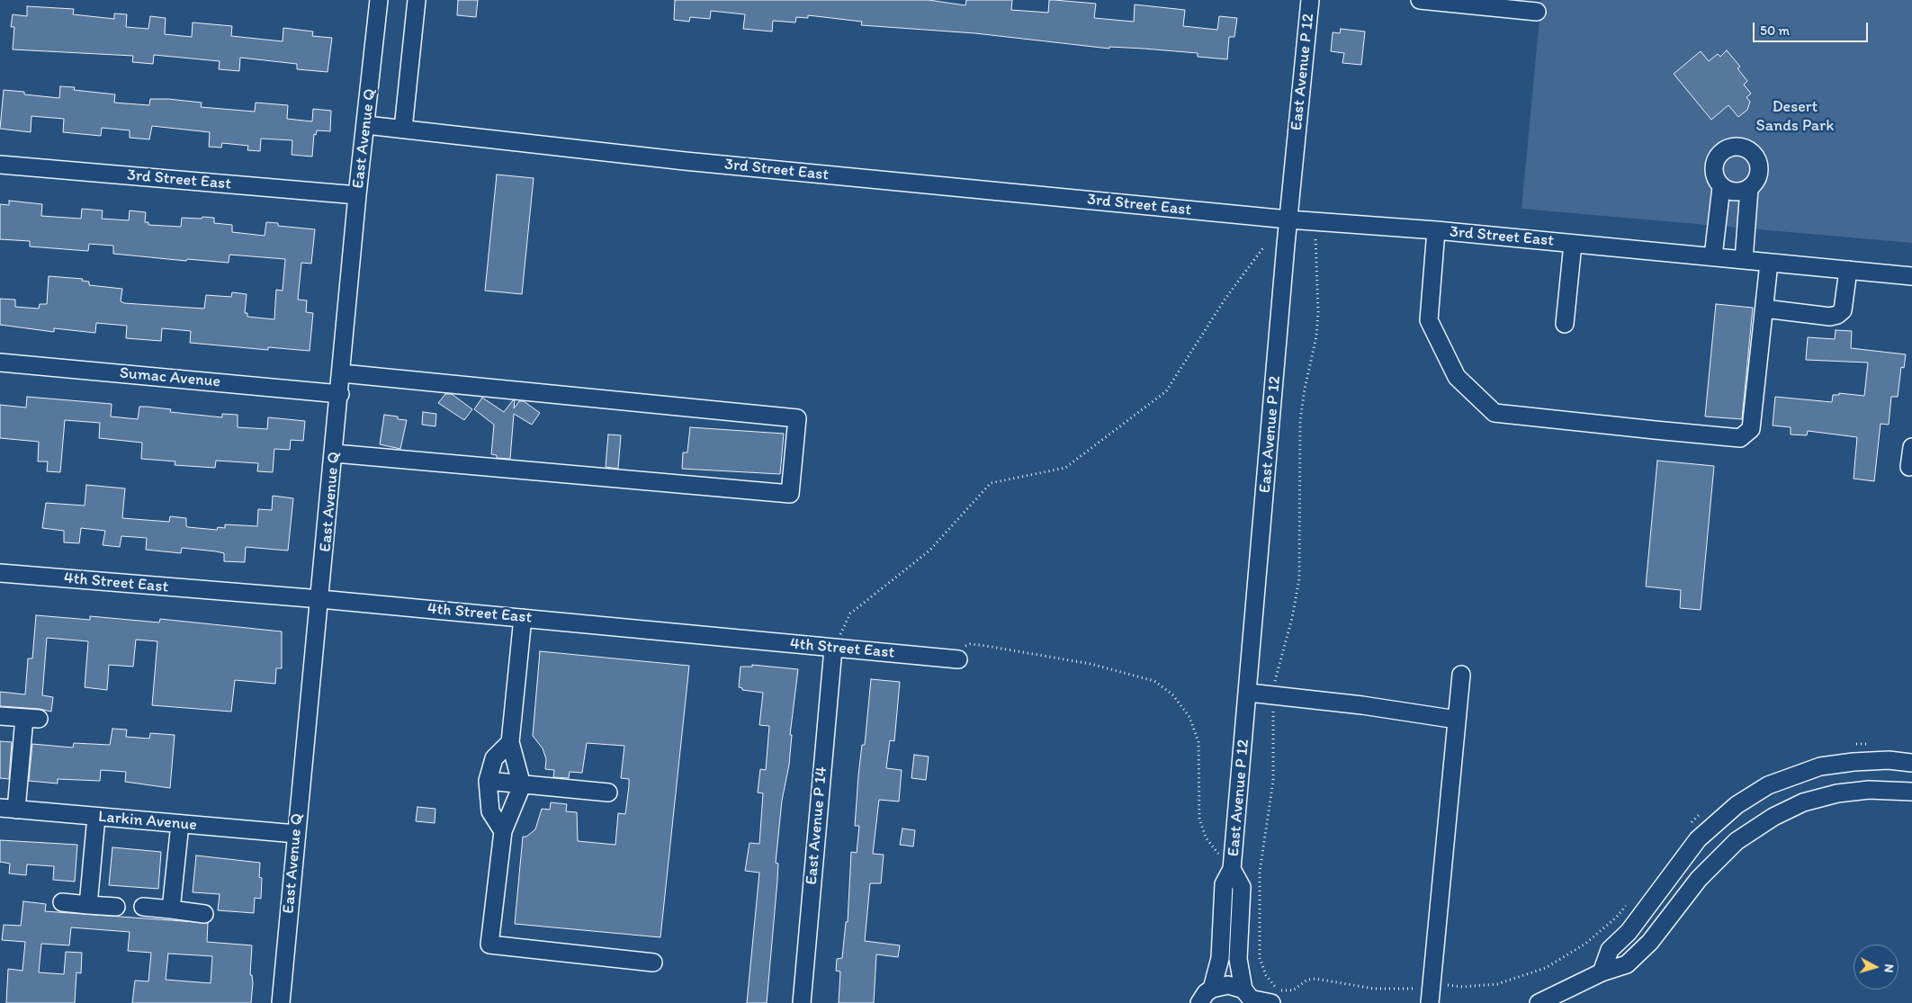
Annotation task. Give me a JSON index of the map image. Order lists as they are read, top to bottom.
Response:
{
  "streets": {
    "street": [
      "East Avenue P 12",
      "East Avenue Q",
      "3rd Street East",
      "Sumac Avenue",
      "4th Street East",
      "Larkin Avenue",
      "East Avenue P 14"
    ]
  },
  "crossings": [
    ["East Avenue P 12", "3rd Street East"],
    ["East Avenue Q", "3rd Street East"],
    ["East Avenue Q", "Sumac Avenue"],
    ["East Avenue Q", "4th Street East"],
    ["East Avenue Q", "Larkin Avenue"],
    ["4th Street East", "East Avenue P 14"]
  ],
  "parks": ["Desert Sands Park"],
  "scale_bar": "50 m",
  "north": "right"
}
